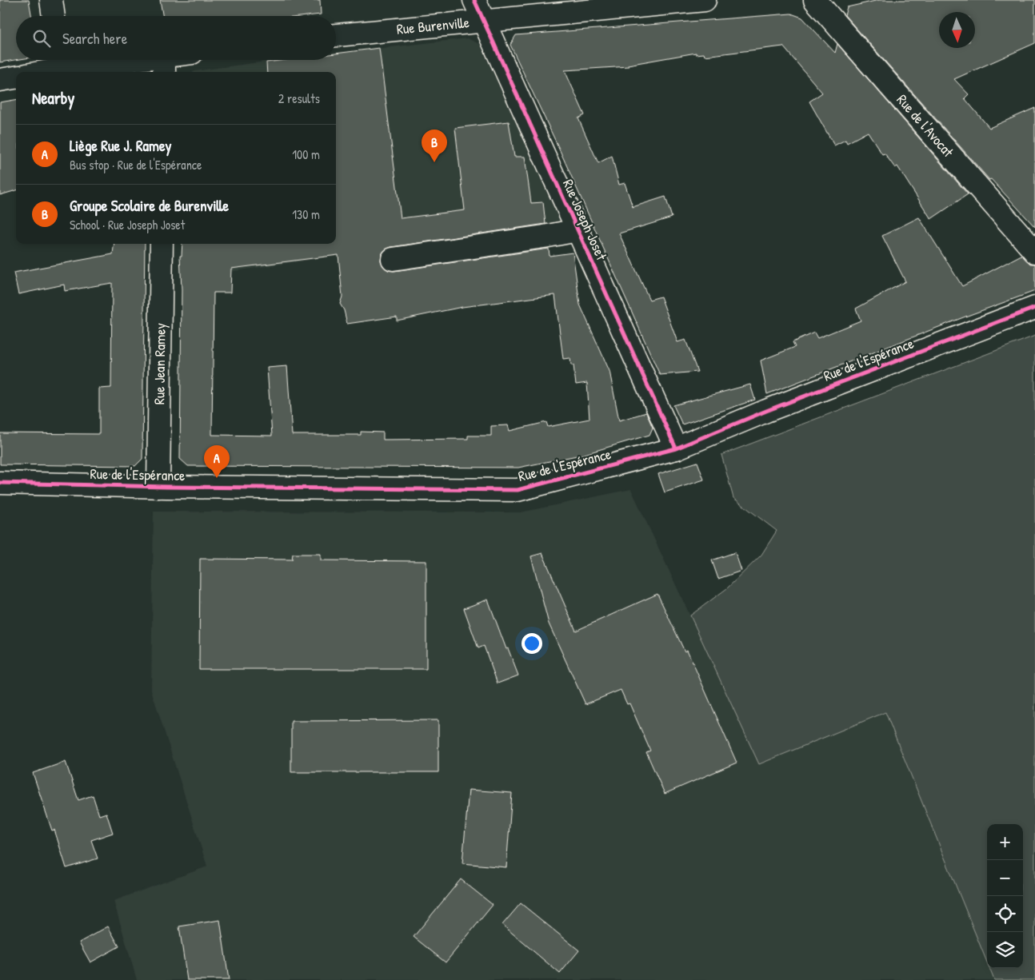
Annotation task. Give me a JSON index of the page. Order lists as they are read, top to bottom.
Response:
{
  "streets": {
    "street": [
      "Rue Burenville",
      "Rue de l'Avocat",
      "Rue Joseph Joset",
      "Rue de l'Espérance",
      "Rue Jean Ramey"
    ]
  },
  "crossings": [
    ["Rue Burenville", "Rue Joseph Joset"],
    ["Rue Joseph Joset", "Rue de l'Espérance"],
    ["Rue de l'Espérance", "Rue Jean Ramey"]
  ],
  "north": "bottom",
  "page": {
    "search": "Search here",
    "heading": ["Nearby", "2 results"],
    "list": [
      {
        "mark": "A",
        "name": "Liège Rue J. Ramey",
        "note": "Bus stop · Rue de l'Espérance",
        "value": "100 m"
      },
      {
        "mark": "B",
        "name": "Groupe Scolaire de Burenville",
        "note": "School · Rue Joseph Joset",
        "value": "130 m"
      }
    ],
    "pins": ["B", "A"],
    "map_buttons": ["+", "−"]
  }
}
